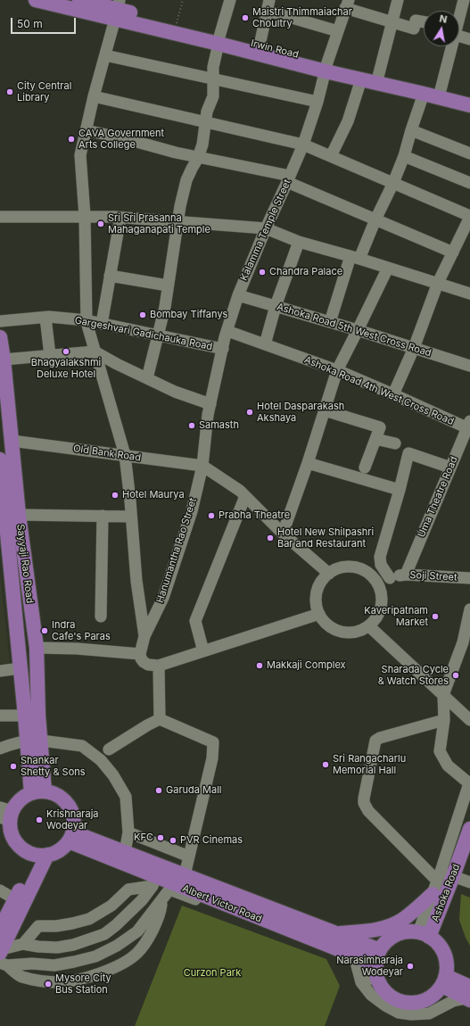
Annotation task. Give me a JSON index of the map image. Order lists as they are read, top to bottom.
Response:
{
  "streets": {
    "main road": [
      "Irwin Road",
      "Sayyaji Rao Road",
      "Ashoka Road",
      "Albert Victor Road"
    ],
    "street": [
      "Kalamma Temple Street",
      "Ashoka Road 5th West Cross Road",
      "Gargeshvari Gadichauka Road",
      "Ashoka Road 4th West Cross Road",
      "Old Bank Road",
      "Uma Theatre Road",
      "Hanumantha Rao Street",
      "Soji Street"
    ]
  },
  "crossings": [
    ["Irwin Road", "Kalamma Temple Street"],
    ["Kalamma Temple Street", "Ashoka Road 5th West Cross Road"],
    ["Kalamma Temple Street", "Gargeshvari Gadichauka Road"],
    ["Kalamma Temple Street", "Ashoka Road 4th West Cross Road"],
    ["Kalamma Temple Street", "Old Bank Road"],
    ["Kalamma Temple Street", "Hanumantha Rao Street"],
    ["Ashoka Road 4th West Cross Road", "Uma Theatre Road"],
    ["Old Bank Road", "Hanumantha Rao Street"],
    ["Old Bank Road", "Sayyaji Rao Road"],
    ["Uma Theatre Road", "Soji Street"],
    ["Sayyaji Rao Road", "Albert Victor Road"],
    ["Ashoka Road", "Albert Victor Road"]
  ],
  "parks": ["Curzon Park"],
  "places": [
    "Maistri Thimmaiachar Choultry",
    "City Central Library",
    "CAVA Government Arts College",
    "Sri Sri Prasanna Mahaganapati Temple",
    "Chandra Palace",
    "Bombay Tiffanys",
    "Bhagyalakshmi Deluxe Hotel",
    "Hotel Dasparakash Akshaya",
    "Samasth",
    "Hotel Maurya",
    "Prabha Theatre",
    "Hotel New Shilpashri Bar and Restaurant",
    "Kaveripatnam Market",
    "Indra Cafe's Paras",
    "Makkaji Complex",
    "Sharada Cycle & Watch Stores",
    "Sri Rangacharlu Memorial Hall",
    "Shankar Shetty & Sons",
    "Garuda Mall",
    "Krishnaraja Wodeyar",
    "KFC",
    "PVR Cinemas",
    "Narasimharaja Wodeyar",
    "Mysore City Bus Station"
  ],
  "scale_bar": "50 m",
  "north": "top"
}
